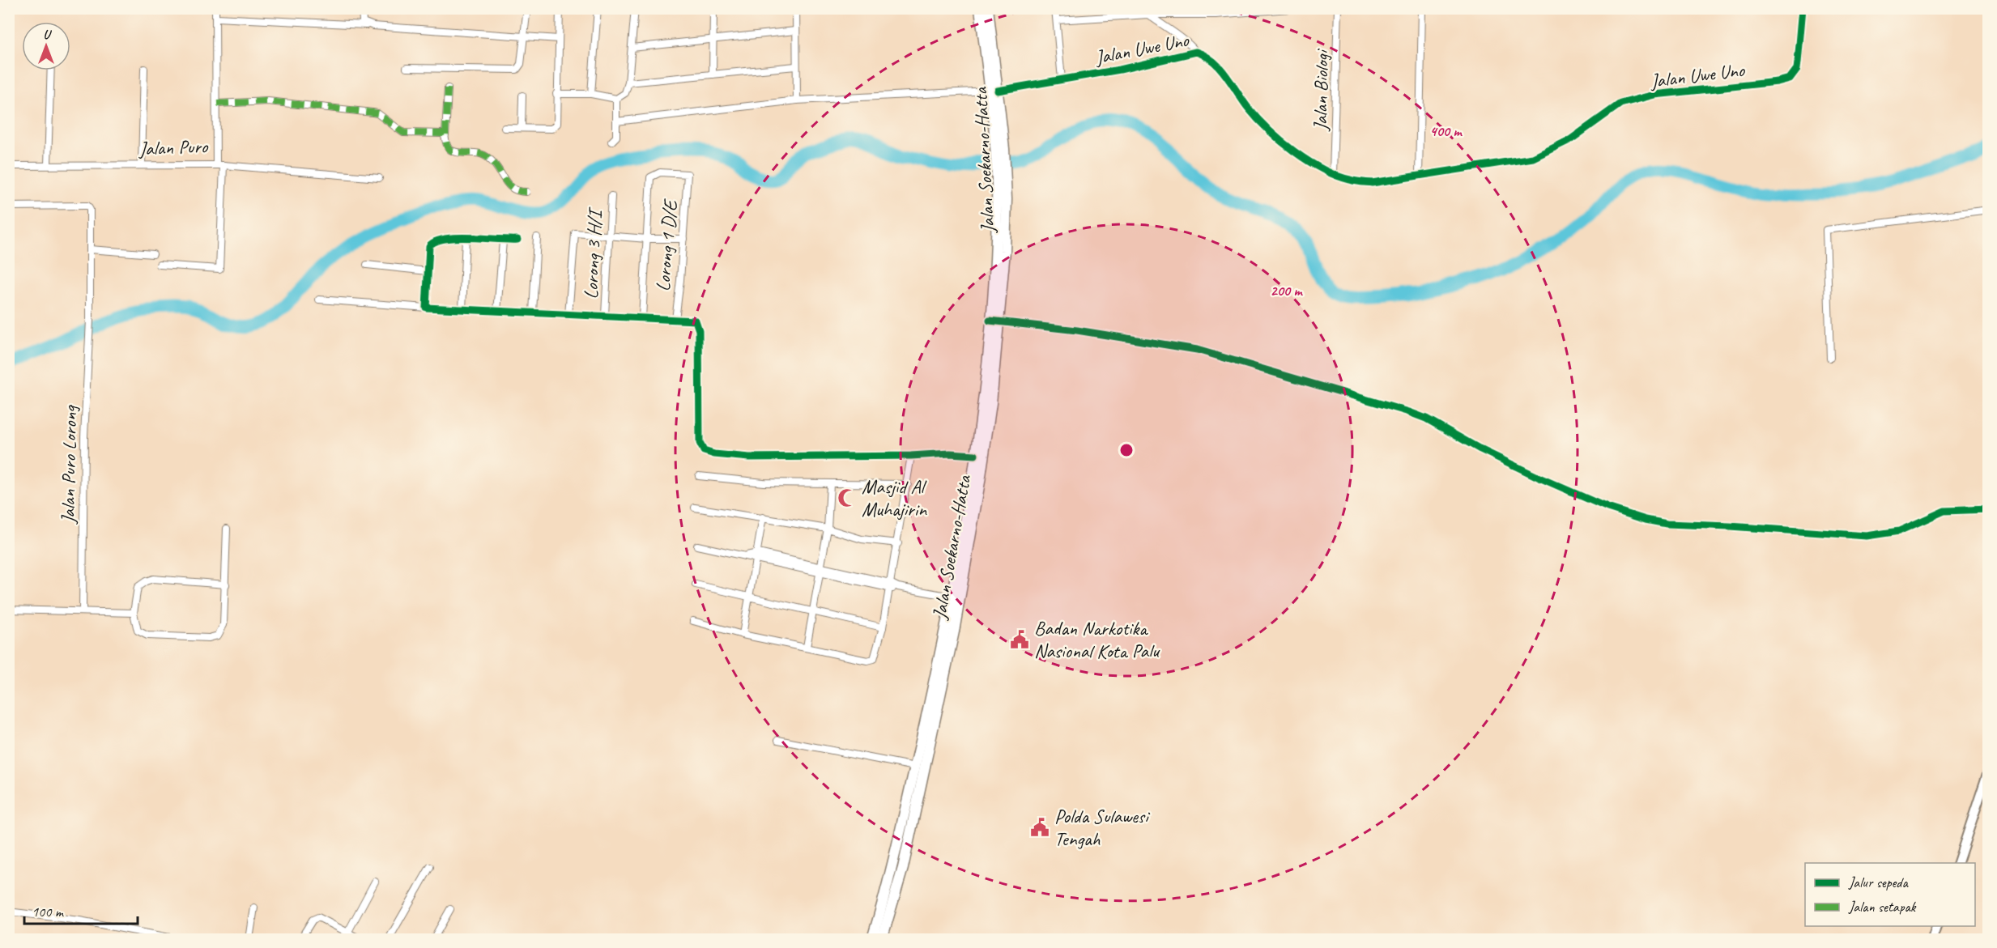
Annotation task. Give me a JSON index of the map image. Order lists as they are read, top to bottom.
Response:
{
  "streets": {
    "main road": ["Jalan Soekarno-Hatta"],
    "street": [
      "Jalan Uwe Uno",
      "Jalan Biologi",
      "Jalan Puro",
      "Lorong 1 D/E",
      "Lorong 3 H/I",
      "Jalan Puro Lorong"
    ]
  },
  "crossings": [
    ["Jalan Uwe Uno", "Jalan Biologi"],
    ["Jalan Uwe Uno", "Jalan Soekarno-Hatta"]
  ],
  "places": {
    "mosque": ["Masjid Al Muhajirin"],
    "public building": ["Badan Narkotika Nasional Kota Palu", "Polda Sulawesi Tengah"]
  },
  "legend": ["Jalur sepeda", "Jalan setapak"],
  "scale_bar": "100 m",
  "north": "top",
  "rings": ["400 m", "200 m"]
}
